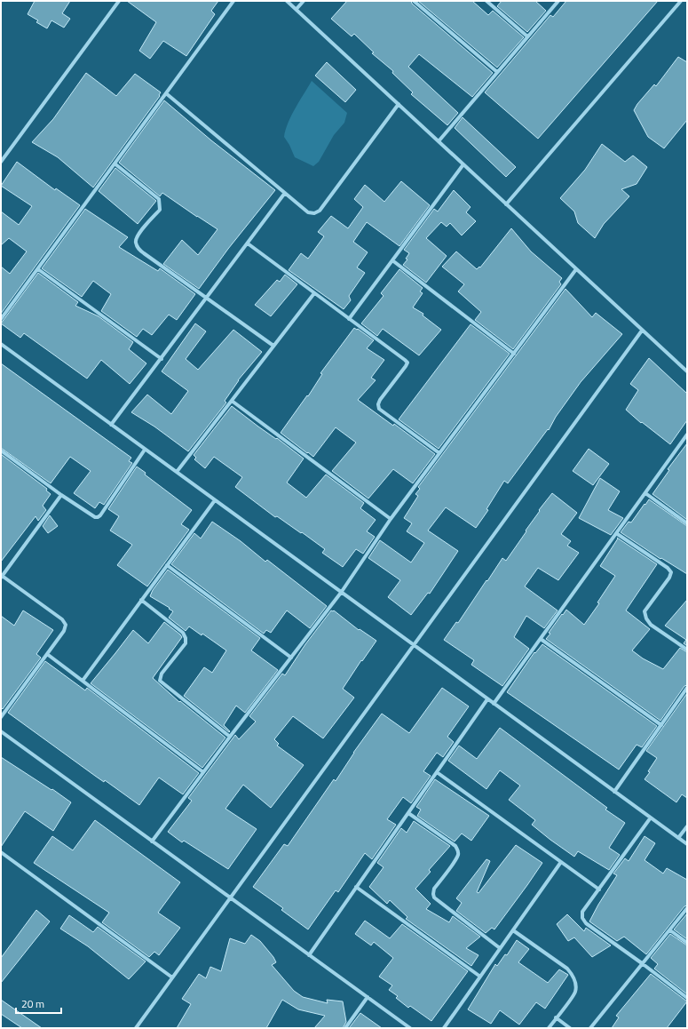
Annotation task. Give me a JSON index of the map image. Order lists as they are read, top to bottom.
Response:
{
  "scale_bar": "20 m"
}
